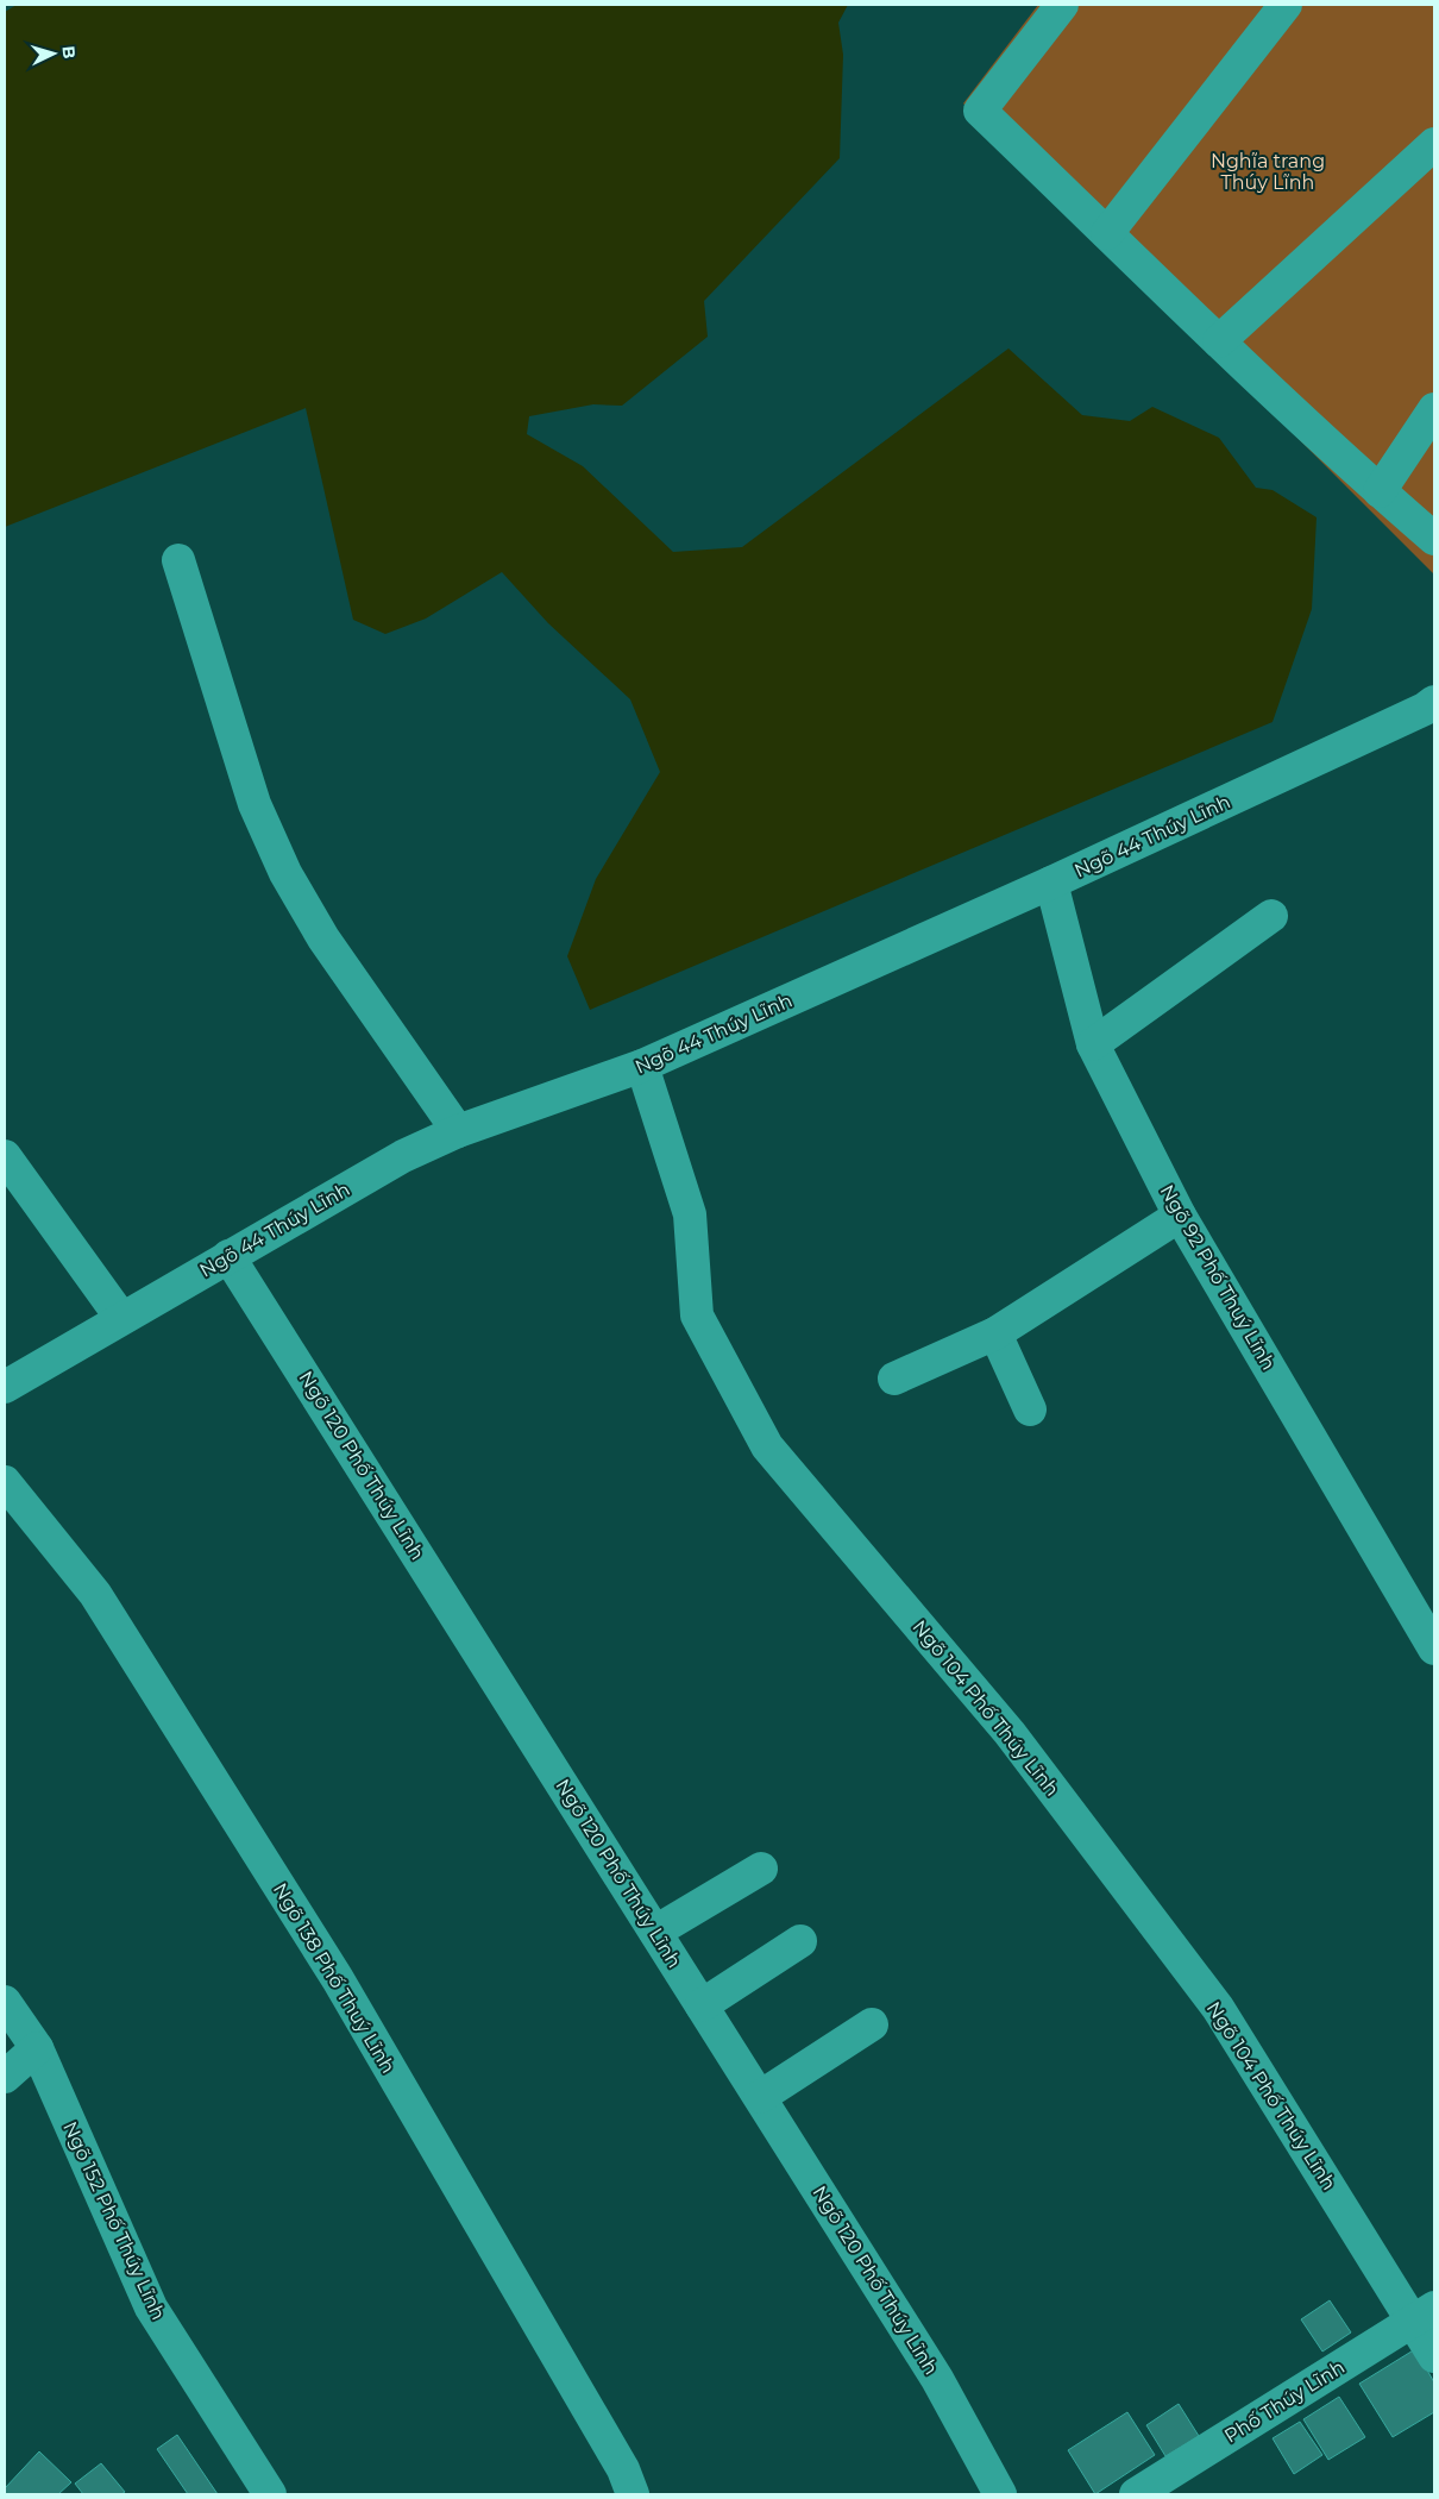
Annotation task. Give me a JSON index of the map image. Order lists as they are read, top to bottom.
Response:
{
  "streets": {
    "street": [
      "Ngõ 44 Thúy Lĩnh",
      "Ngõ 92 Phố Thuý Lĩnh",
      "Ngõ 120 Phố Thúy Lĩnh",
      "Ngõ 104 Phố Thúy Lĩnh",
      "Ngõ 138 Phố Thuý Lĩnh",
      "Ngõ 152 Phố Thúy Lĩnh",
      "Phố Thúy Lĩnh"
    ]
  },
  "crossings": [
    ["Ngõ 44 Thúy Lĩnh", "Ngõ 92 Phố Thuý Lĩnh"],
    ["Ngõ 44 Thúy Lĩnh", "Ngõ 120 Phố Thúy Lĩnh"],
    ["Ngõ 44 Thúy Lĩnh", "Ngõ 104 Phố Thúy Lĩnh"],
    ["Ngõ 104 Phố Thúy Lĩnh", "Phố Thúy Lĩnh"]
  ],
  "parks": ["Nghĩa trang Thúy Lĩnh"],
  "north": "right"
}
